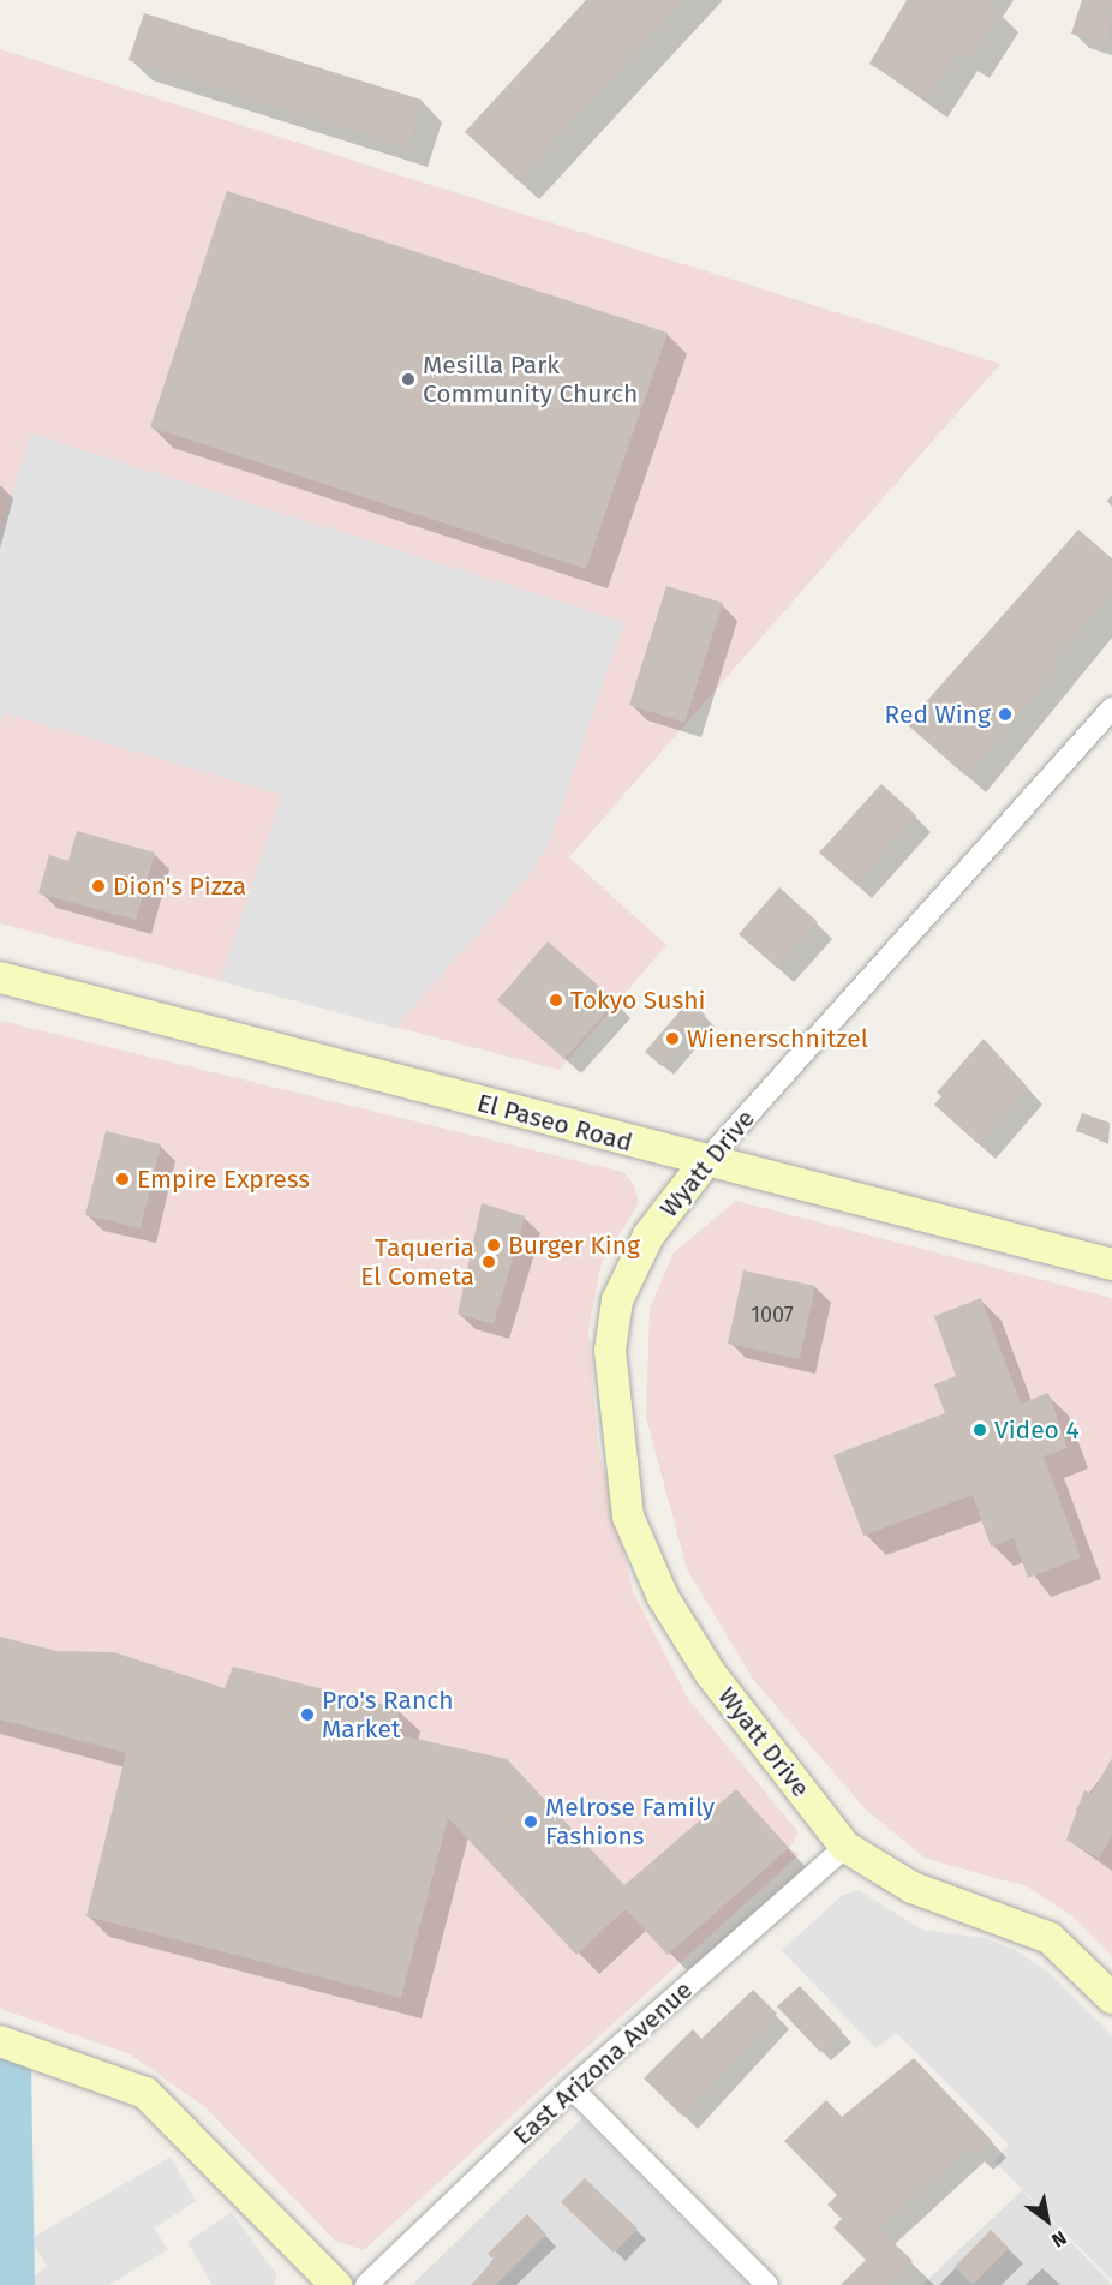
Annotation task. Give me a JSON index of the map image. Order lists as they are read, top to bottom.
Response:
{
  "streets": {
    "street": ["El Paseo Road", "Wyatt Drive", "East Arizona Avenue"]
  },
  "crossings": [
    ["El Paseo Road", "Wyatt Drive"],
    ["Wyatt Drive", "East Arizona Avenue"]
  ],
  "places": [
    "Mesilla Park Community Church",
    "Red Wing",
    "Dion's Pizza",
    "Tokyo Sushi",
    "Wienerschnitzel",
    "Empire Express",
    "Burger King",
    "Taqueria El Cometa",
    "Video 4",
    "Pro's Ranch Market",
    "Melrose Family Fashions"
  ],
  "house_numbers": ["1007"],
  "north": "bottom right"
}
